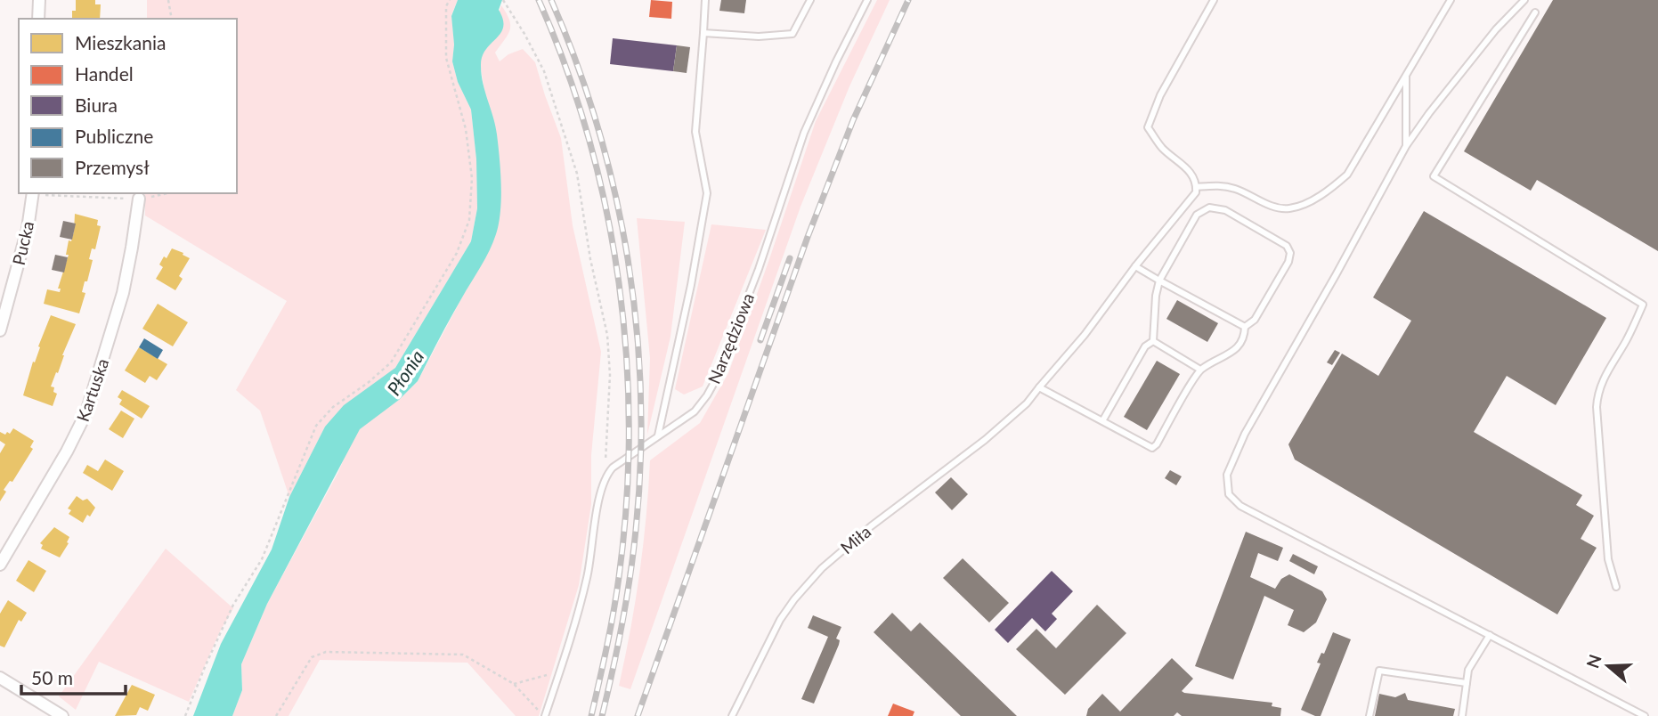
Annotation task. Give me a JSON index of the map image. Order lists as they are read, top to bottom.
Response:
{
  "streets": {
    "street": ["Pucka", "Kartuska"],
    "lane": ["Narzędziowa", "Miła"]
  },
  "water": ["Płonia"],
  "legend": [
    "Mieszkania",
    "Handel",
    "Biura",
    "Publiczne",
    "Przemysł"
  ],
  "scale_bar": "50 m",
  "north": "left"
}
